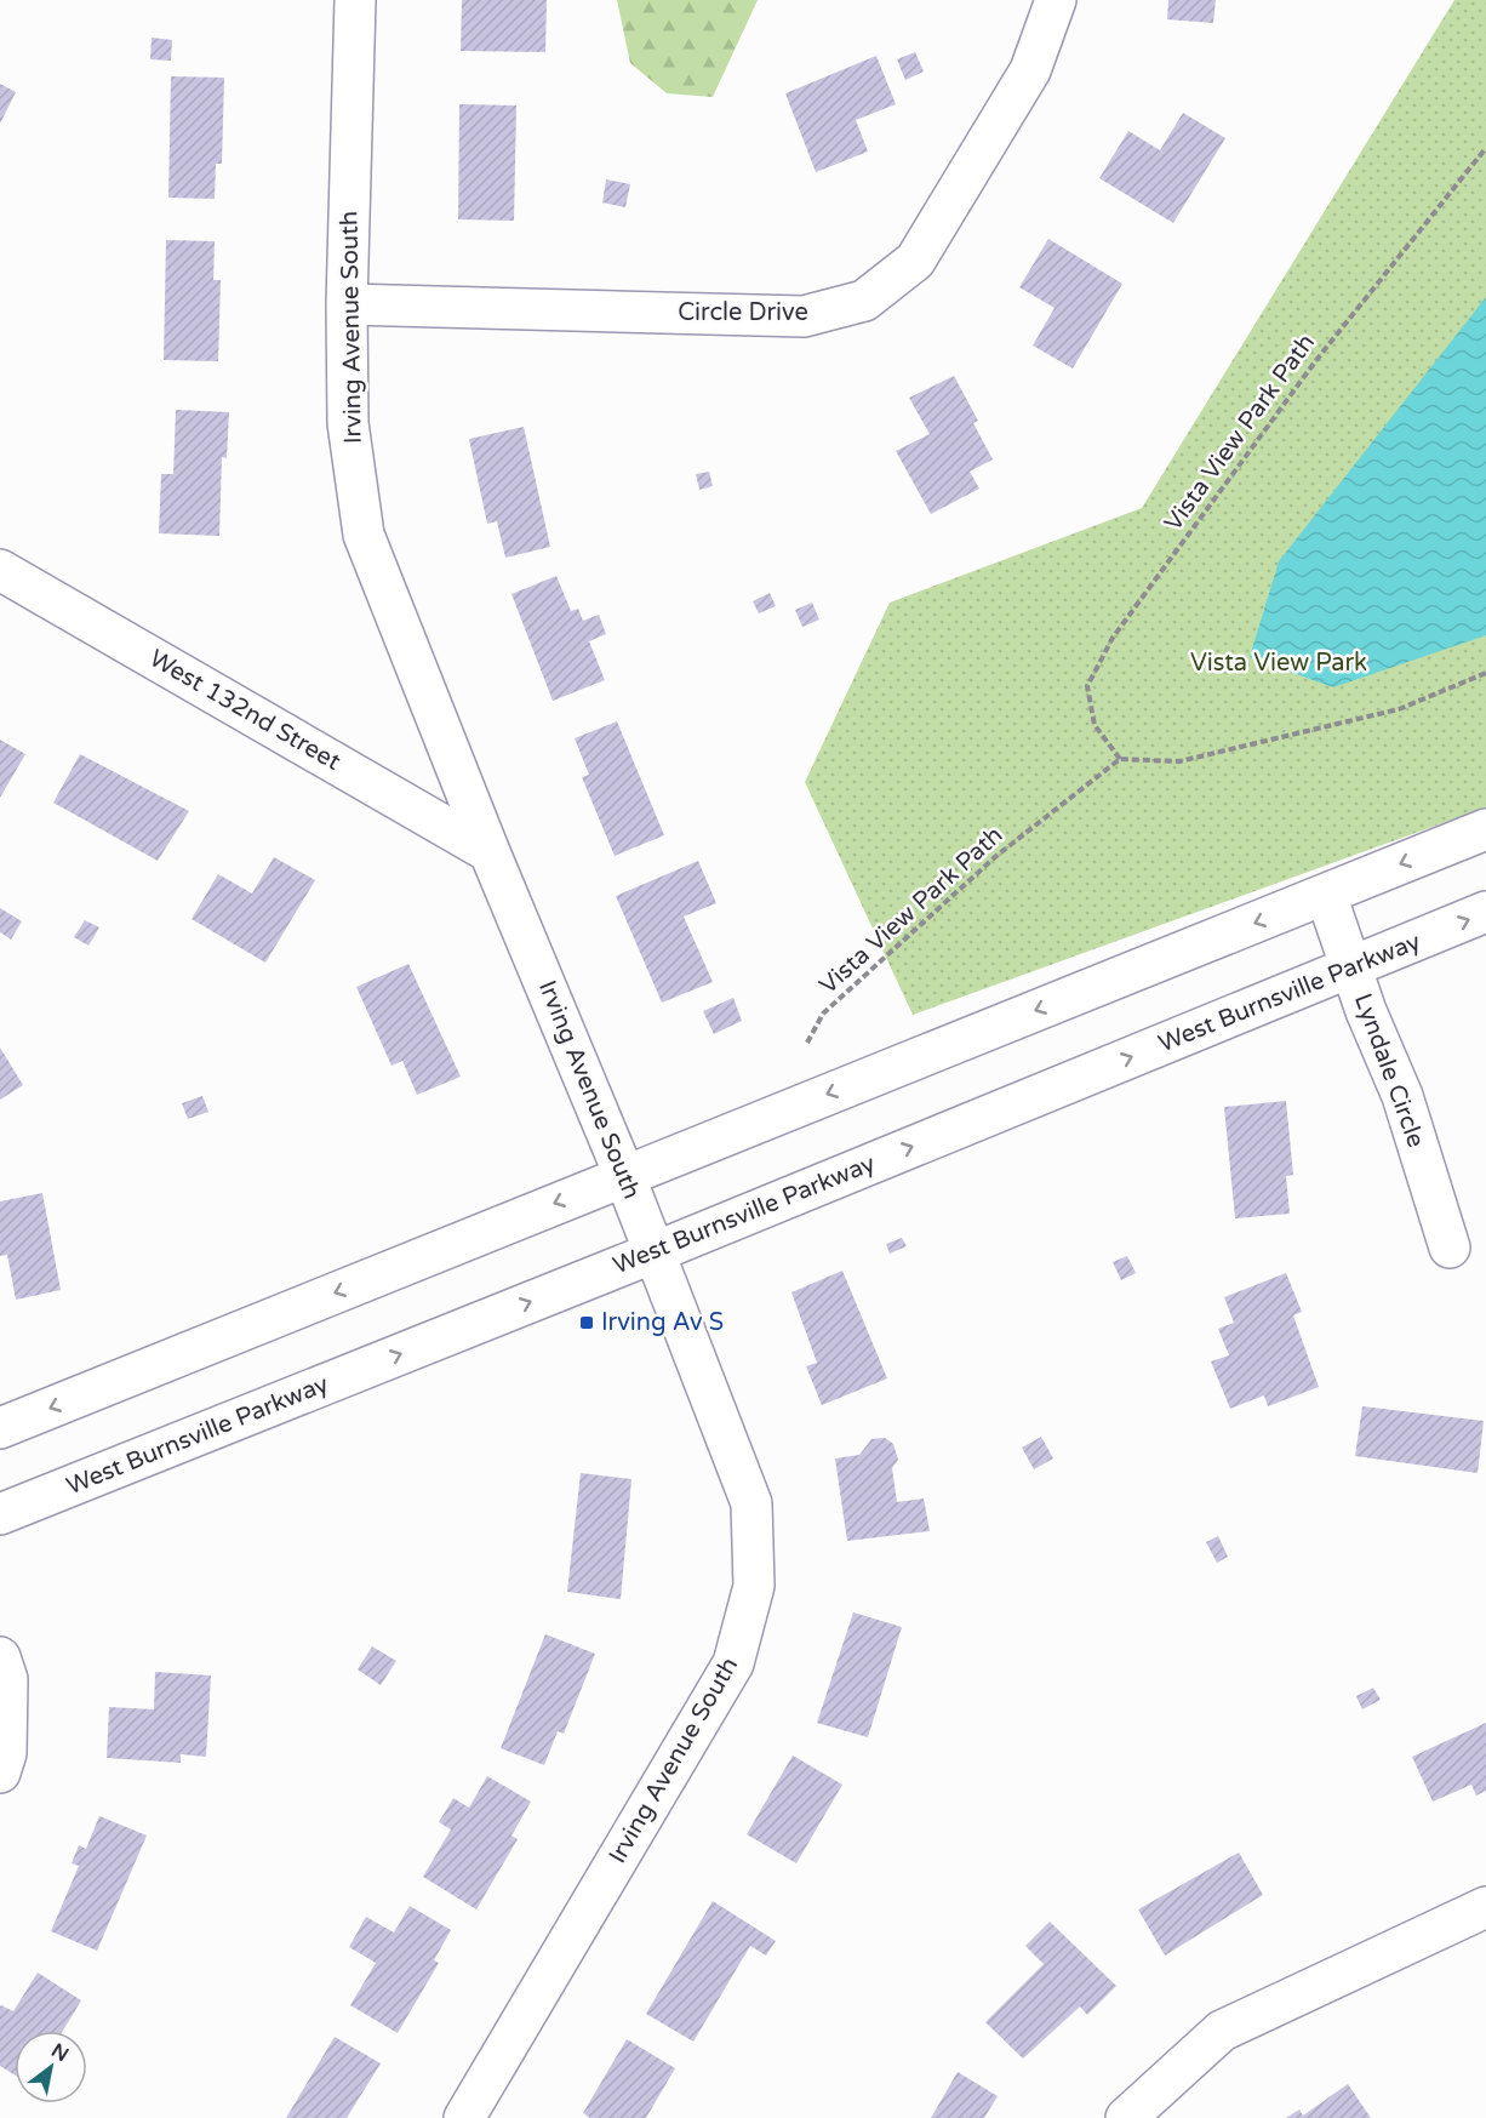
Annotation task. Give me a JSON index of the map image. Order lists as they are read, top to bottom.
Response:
{
  "streets": {
    "street": [
      "Circle Drive",
      "Irving Avenue South",
      "West 132nd Street",
      "West Burnsville Parkway",
      "Lyndale Circle"
    ],
    "path": ["Vista View Park Path"]
  },
  "crossings": [
    ["Circle Drive", "Irving Avenue South"],
    ["Irving Avenue South", "West 132nd Street"],
    ["Irving Avenue South", "West Burnsville Parkway"],
    ["West Burnsville Parkway", "Lyndale Circle"]
  ],
  "parks": ["Vista View Park"],
  "places": {
    "transit": ["Irving Av S"]
  },
  "north": "top right"
}
